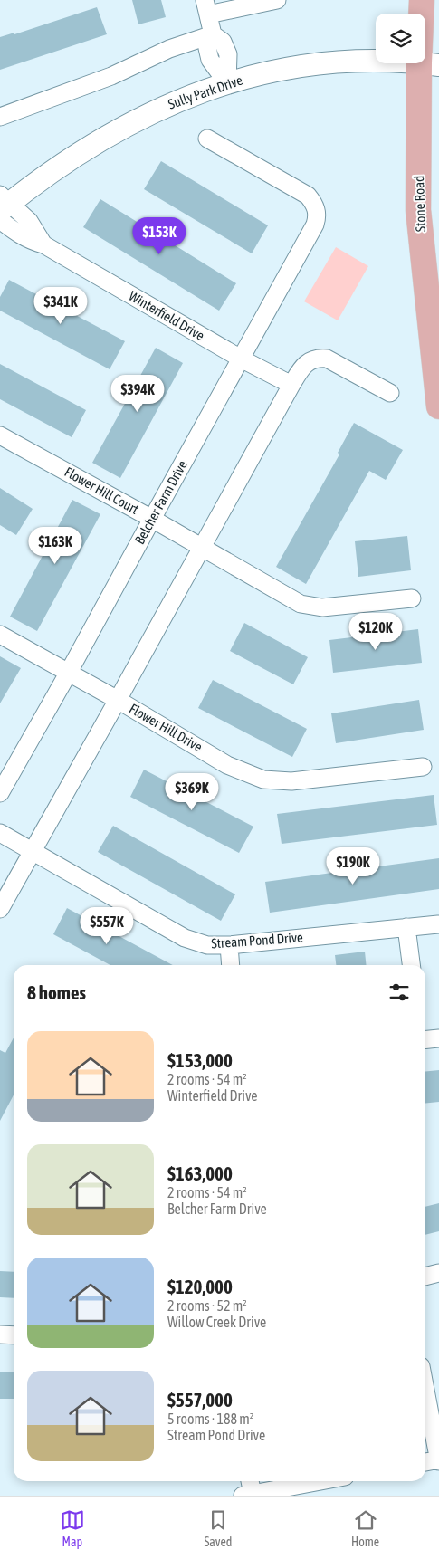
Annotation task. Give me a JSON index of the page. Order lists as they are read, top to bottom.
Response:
{
  "streets": {
    "main road": ["Stone Road"],
    "street": [
      "Sully Park Drive",
      "Winterfield Drive",
      "Flower Hill Court",
      "Belcher Farm Drive",
      "Flower Hill Drive",
      "Stream Pond Drive"
    ]
  },
  "crossings": [
    ["Sully Park Drive", "Stone Road"],
    ["Sully Park Drive", "Winterfield Drive"],
    ["Winterfield Drive", "Belcher Farm Drive"],
    ["Flower Hill Court", "Belcher Farm Drive"],
    ["Belcher Farm Drive", "Flower Hill Drive"]
  ],
  "page": {
    "price": [
      "$153K",
      "$341K",
      "$394K",
      "$163K",
      "$120K",
      "$369K",
      "$190K",
      "$557K"
    ],
    "heading": "8 homes",
    "list": [
      {
        "name": "$153,000",
        "note": "2 rooms · 54 m² · Winterfield Drive"
      },
      {
        "name": "$163,000",
        "note": "2 rooms · 54 m² · Belcher Farm Drive"
      },
      {
        "name": "$120,000",
        "note": "2 rooms · 52 m² · Willow Creek Drive"
      },
      {
        "name": "$557,000",
        "note": "5 rooms · 188 m² · Stream Pond Drive"
      }
    ],
    "tabs": ["Map", "Saved", "Home"]
  }
}
